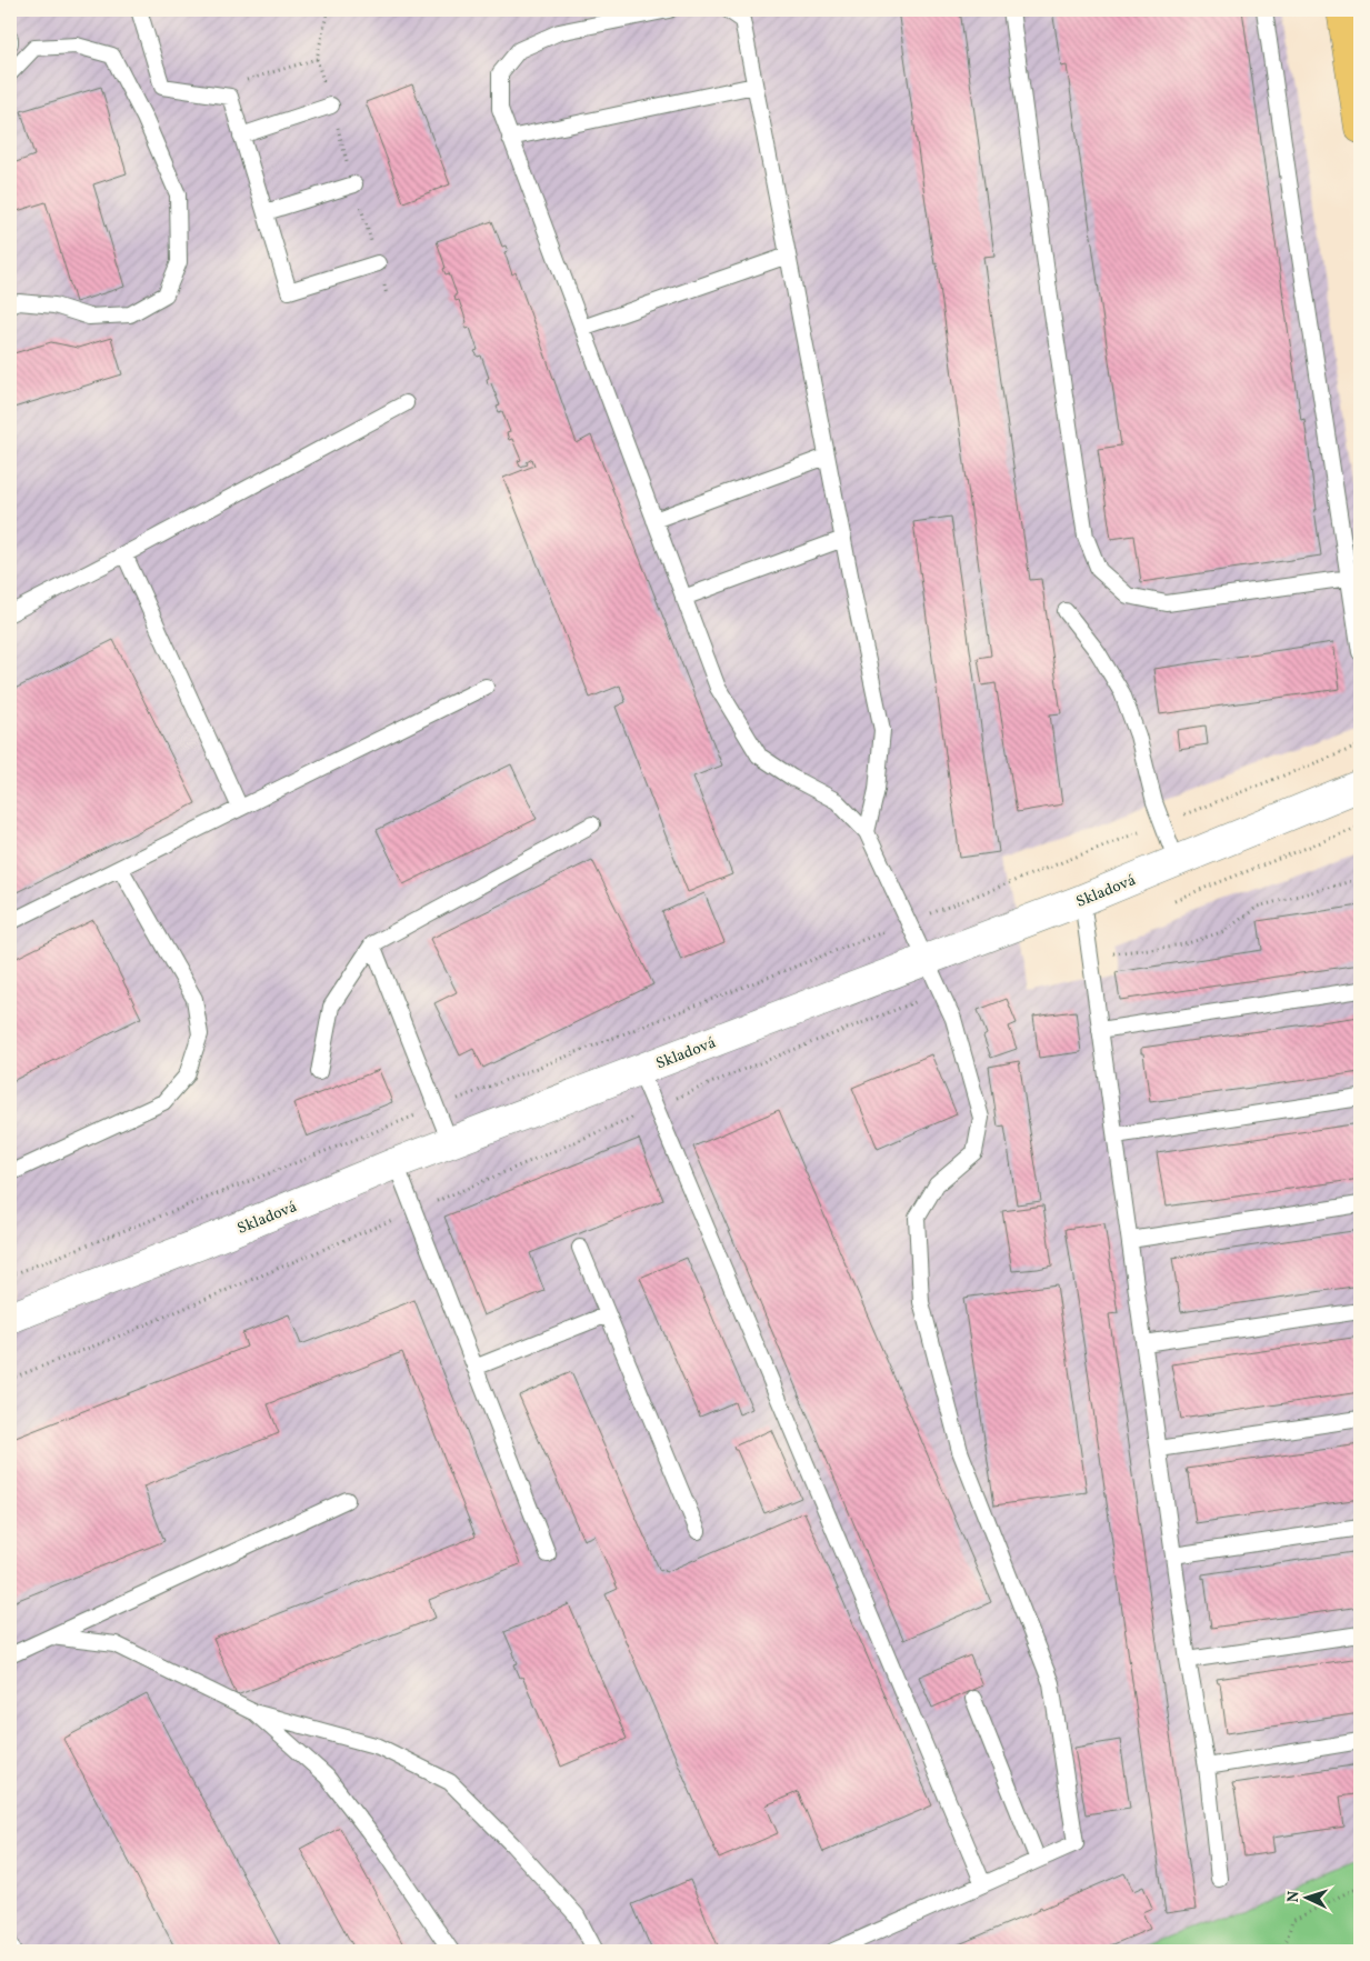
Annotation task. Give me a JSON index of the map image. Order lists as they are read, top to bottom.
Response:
{
  "streets": {
    "street": ["Skladová"]
  },
  "north": "left"
}
